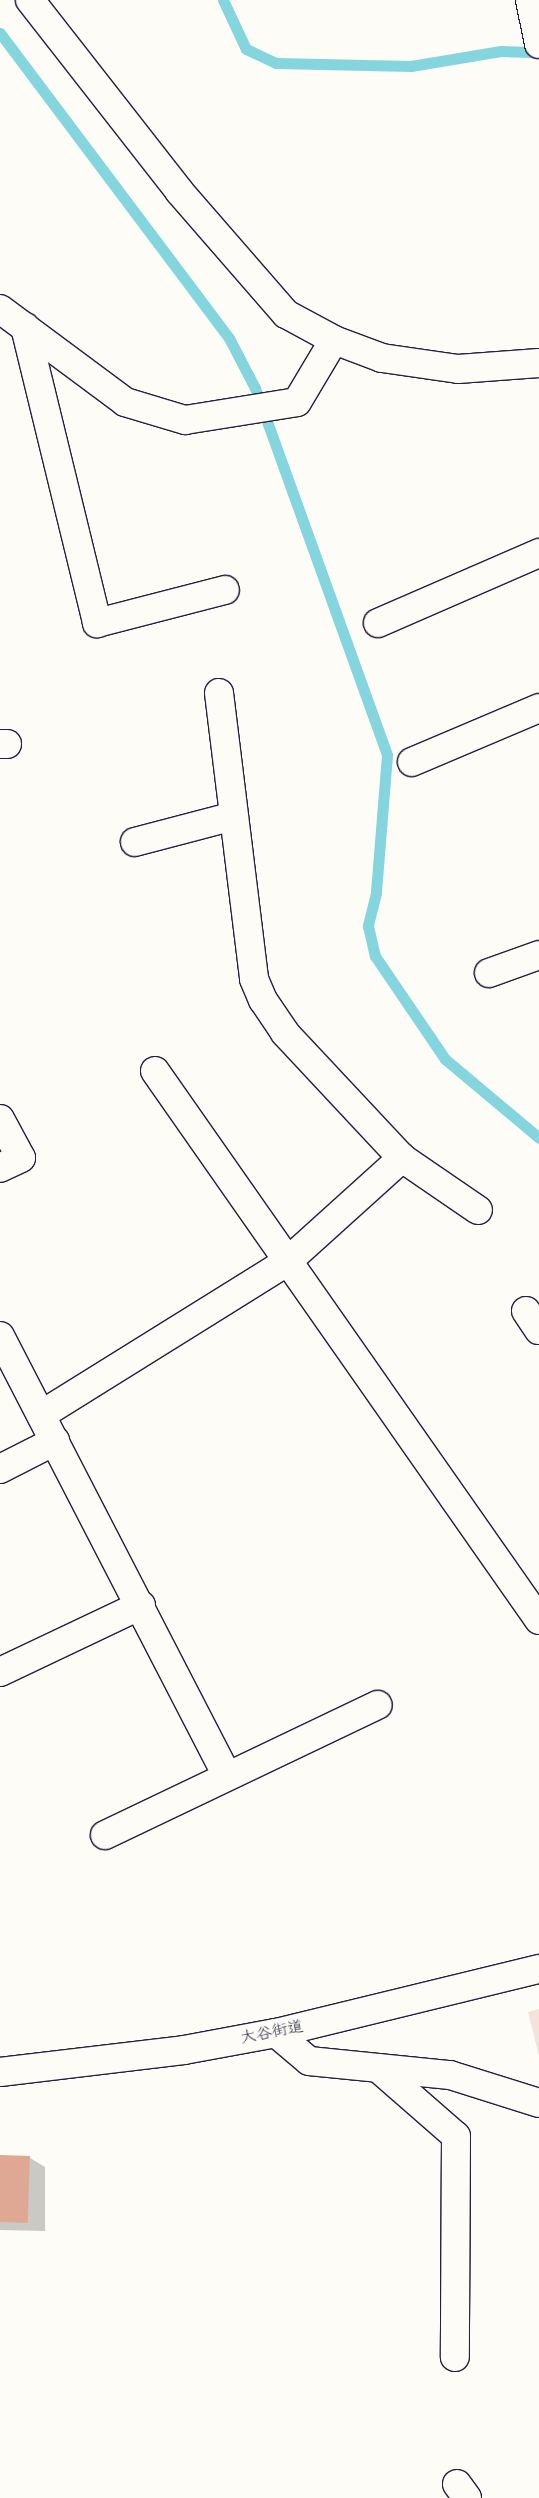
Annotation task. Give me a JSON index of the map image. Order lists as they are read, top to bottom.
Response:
{
  "streets": {
    "street": ["大谷街道"]
  }
}
